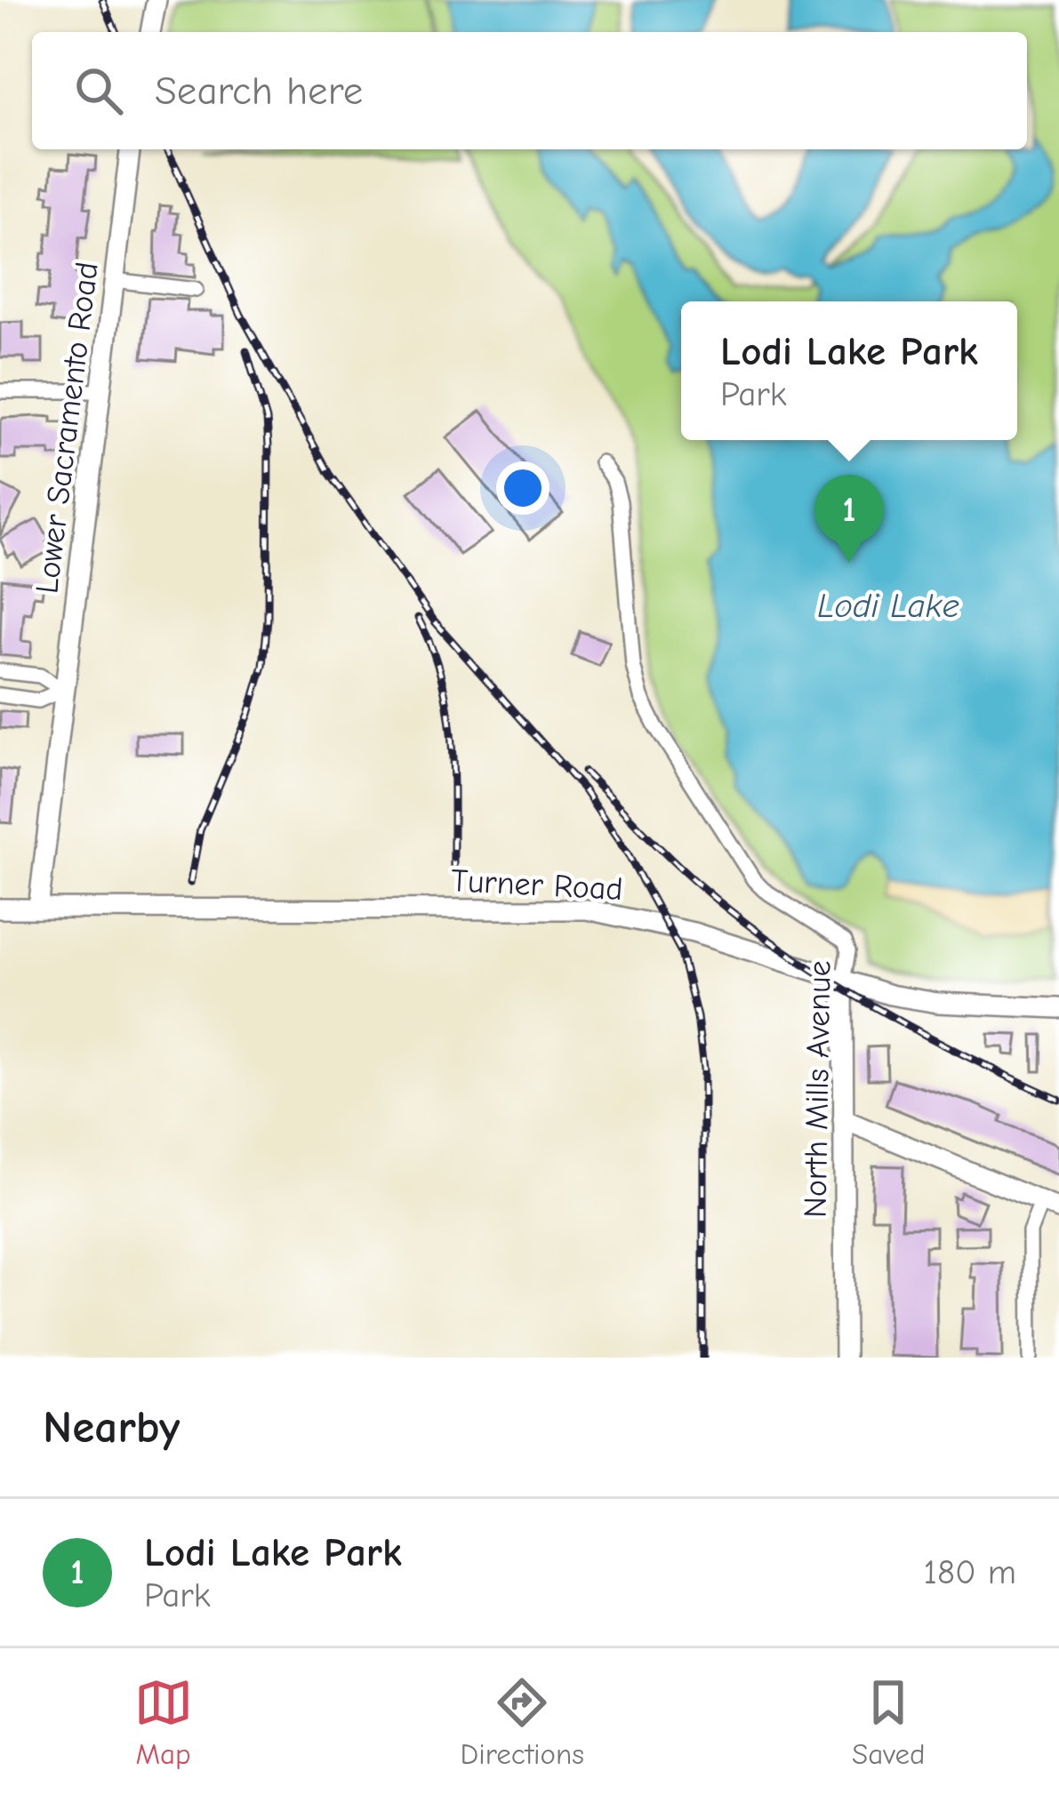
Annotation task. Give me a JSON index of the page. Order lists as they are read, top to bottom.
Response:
{
  "streets": {
    "main road": ["Lower Sacramento Road", "Turner Road", "North Mills Avenue"]
  },
  "crossings": [
    ["Lower Sacramento Road", "Turner Road"],
    ["Turner Road", "North Mills Avenue"]
  ],
  "water": ["Lodi Lake"],
  "page": {
    "search": "Search here",
    "popup": ["Lodi Lake Park", "Park"],
    "pins": "1",
    "heading": "Nearby",
    "list": [
      {
        "mark": "1",
        "name": "Lodi Lake Park",
        "note": "Park",
        "value": "180 m"
      }
    ],
    "nav": ["Map", "Directions", "Saved"]
  }
}
